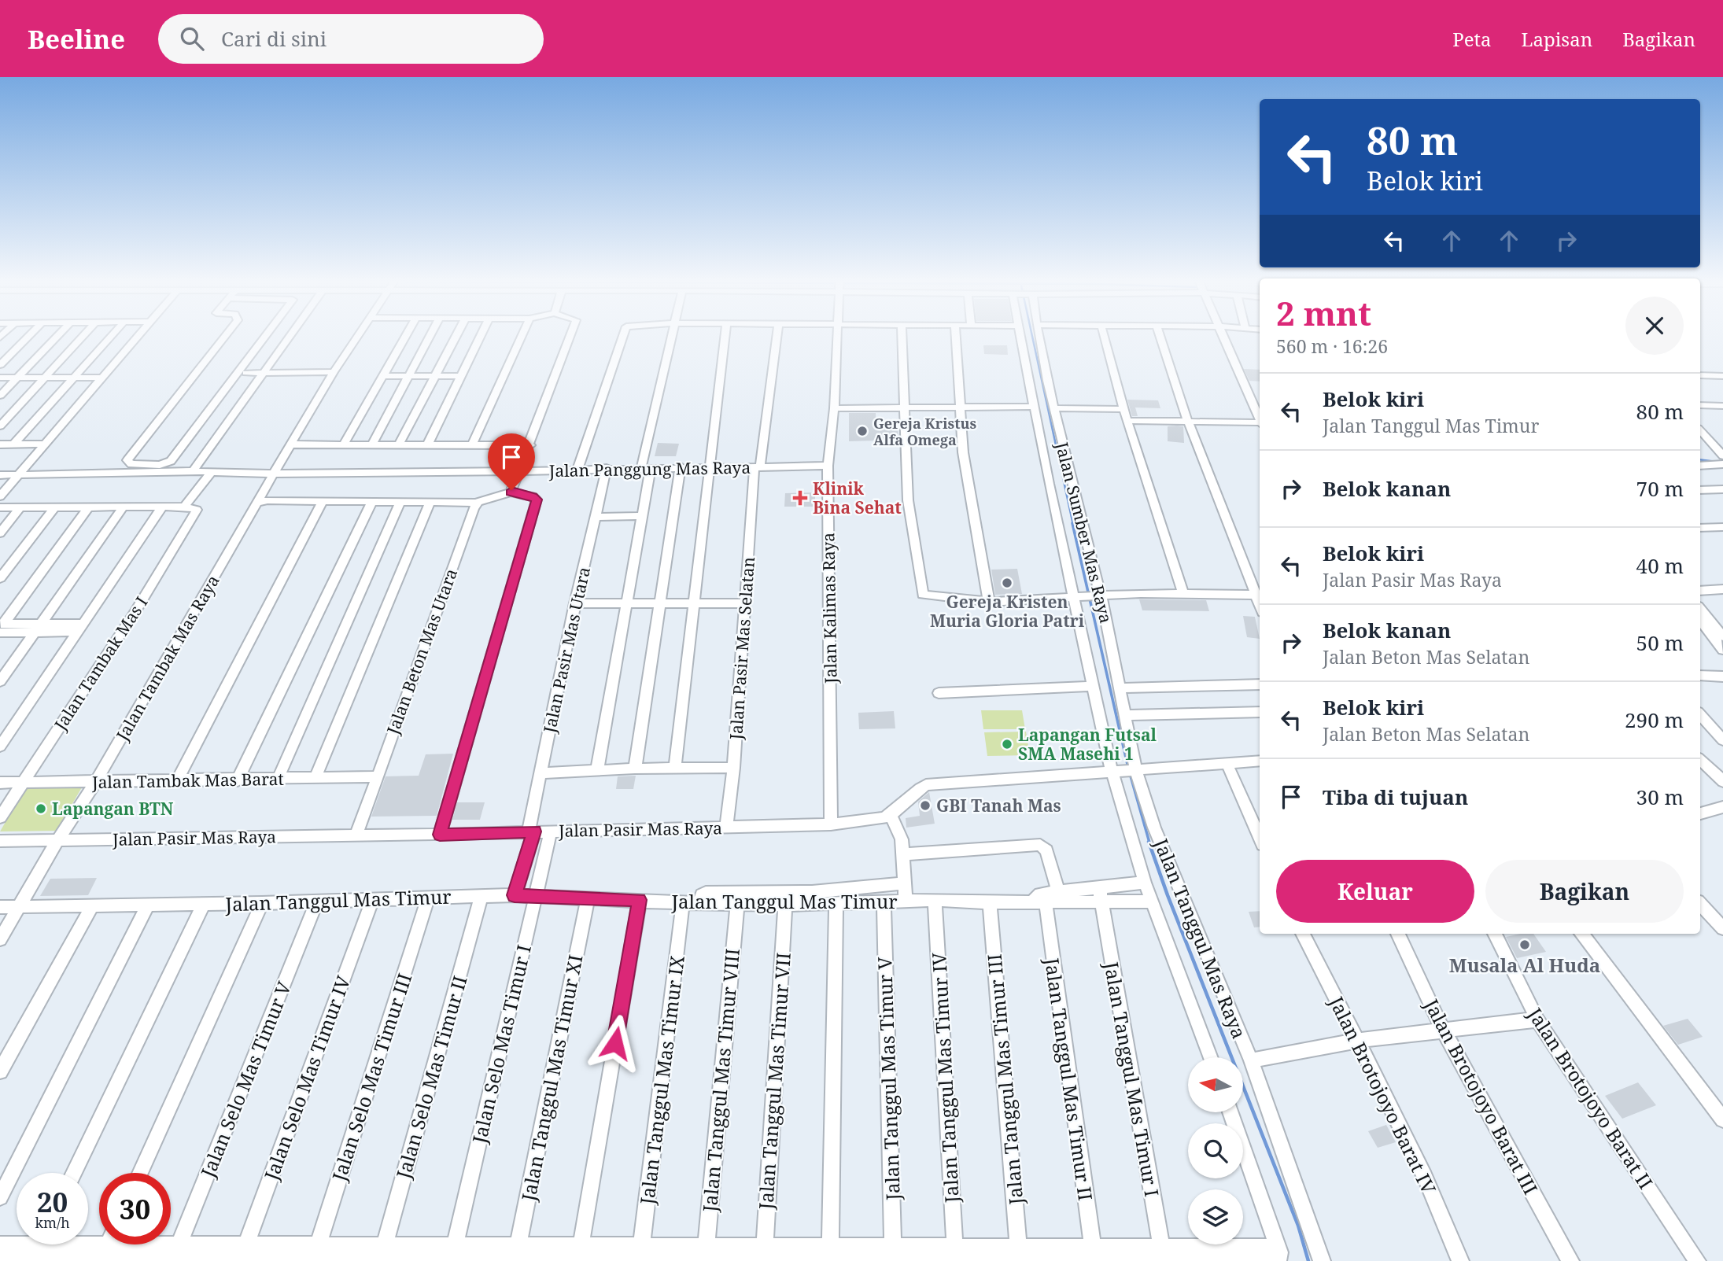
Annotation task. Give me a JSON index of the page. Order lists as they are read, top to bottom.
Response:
{
  "streets": {
    "street": [
      "Jalan Panggung Mas Raya",
      "Jalan Sumber Mas Raya",
      "Jalan Kalimas Raya",
      "Jalan Pasir Mas Selatan",
      "Jalan Pasir Mas Utara",
      "Jalan Beton Mas Utara",
      "Jalan Tambak Mas Raya",
      "Jalan Tambak Mas I",
      "Jalan Tambak Mas Barat",
      "Jalan Pasir Mas Raya",
      "Jalan Tanggul Mas Timur",
      "Jalan Tanggul Mas Raya",
      "Jalan Selo Mas Timur I",
      "Jalan Selo Mas Timur III",
      "Jalan Selo Mas Timur II",
      "Jalan Selo Mas Timur IV",
      "Jalan Tanggul Mas Timur XI",
      "Jalan Tanggul Mas Timur IV",
      "Jalan Tanggul Mas Timur V",
      "Jalan Selo Mas Timur V",
      "Jalan Tanggul Mas Timur III",
      "Jalan Tanggul Mas Timur II",
      "Jalan Tanggul Mas Timur I",
      "Jalan Tanggul Mas Timur IX",
      "Jalan Tanggul Mas Timur VIII",
      "Jalan Tanggul Mas Timur VII",
      "Jalan Brotojoyo Barat IV",
      "Jalan Brotojoyo Barat III",
      "Jalan Brotojoyo Barat II"
    ]
  },
  "crossings": [
    ["Jalan Panggung Mas Raya", "Jalan Kalimas Raya"],
    ["Jalan Panggung Mas Raya", "Jalan Pasir Mas Selatan"],
    ["Jalan Panggung Mas Raya", "Jalan Pasir Mas Utara"],
    ["Jalan Panggung Mas Raya", "Jalan Tambak Mas Raya"],
    ["Jalan Panggung Mas Raya", "Jalan Tambak Mas I"],
    ["Jalan Sumber Mas Raya", "Jalan Tanggul Mas Raya"],
    ["Jalan Kalimas Raya", "Jalan Pasir Mas Raya"],
    ["Jalan Pasir Mas Selatan", "Jalan Pasir Mas Raya"],
    ["Jalan Pasir Mas Utara", "Jalan Pasir Mas Raya"],
    ["Jalan Pasir Mas Utara", "Jalan Tanggul Mas Timur"],
    ["Jalan Beton Mas Utara", "Jalan Tambak Mas Barat"],
    ["Jalan Beton Mas Utara", "Jalan Pasir Mas Raya"],
    ["Jalan Tambak Mas Raya", "Jalan Tambak Mas Barat"],
    ["Jalan Tambak Mas Raya", "Jalan Pasir Mas Raya"],
    ["Jalan Tambak Mas Raya", "Jalan Tanggul Mas Timur"],
    ["Jalan Tambak Mas I", "Jalan Tambak Mas Barat"],
    ["Jalan Pasir Mas Raya", "Jalan Selo Mas Timur I"],
    ["Jalan Tanggul Mas Timur", "Jalan Tanggul Mas Raya"],
    ["Jalan Tanggul Mas Timur", "Jalan Selo Mas Timur I"],
    ["Jalan Tanggul Mas Timur", "Jalan Selo Mas Timur III"],
    ["Jalan Tanggul Mas Timur", "Jalan Selo Mas Timur II"],
    ["Jalan Tanggul Mas Timur", "Jalan Selo Mas Timur IV"],
    ["Jalan Tanggul Mas Timur", "Jalan Tanggul Mas Timur XI"],
    ["Jalan Tanggul Mas Timur", "Jalan Tanggul Mas Timur IV"],
    ["Jalan Tanggul Mas Timur", "Jalan Tanggul Mas Timur V"],
    ["Jalan Tanggul Mas Timur", "Jalan Selo Mas Timur V"],
    ["Jalan Tanggul Mas Timur", "Jalan Tanggul Mas Timur III"],
    ["Jalan Tanggul Mas Timur", "Jalan Tanggul Mas Timur II"],
    ["Jalan Tanggul Mas Timur", "Jalan Tanggul Mas Timur I"],
    ["Jalan Tanggul Mas Timur", "Jalan Tanggul Mas Timur IX"],
    ["Jalan Tanggul Mas Timur", "Jalan Tanggul Mas Timur VIII"],
    ["Jalan Tanggul Mas Timur", "Jalan Tanggul Mas Timur VII"]
  ],
  "places": {
    "other": [
      "Gereja Kristus Alfa Omega",
      "Gereja Kristen Muria Gloria Patri",
      "Lapangan Futsal SMA Masehi 1",
      "GBI Tanah Mas",
      "Lapangan BTN",
      "Musala Al Huda"
    ],
    "health": ["Klinik Bina Sehat"]
  },
  "north": "left",
  "page": {
    "header": "Beeline",
    "search": "Cari di sini",
    "nav": ["Peta", "Lapisan", "Bagikan"],
    "turn": ["80 m", "Belok kiri"],
    "heading": ["2 mnt", "560 m · 16:26"],
    "list": [
      {
        "name": "Belok kiri",
        "note": "Jalan Tanggul Mas Timur",
        "value": "80 m"
      },
      {
        "name": "Belok kanan",
        "value": "70 m"
      },
      {
        "name": "Belok kiri",
        "note": "Jalan Pasir Mas Raya",
        "value": "40 m"
      },
      {
        "name": "Belok kanan",
        "note": "Jalan Beton Mas Selatan",
        "value": "50 m"
      },
      {
        "name": "Belok kiri",
        "note": "Jalan Beton Mas Selatan",
        "value": "290 m"
      },
      {
        "name": "Tiba di tujuan",
        "value": "30 m"
      }
    ],
    "buttons": ["Keluar", "Bagikan"],
    "speed": "20 km/h",
    "limit": "30"
  }
}
